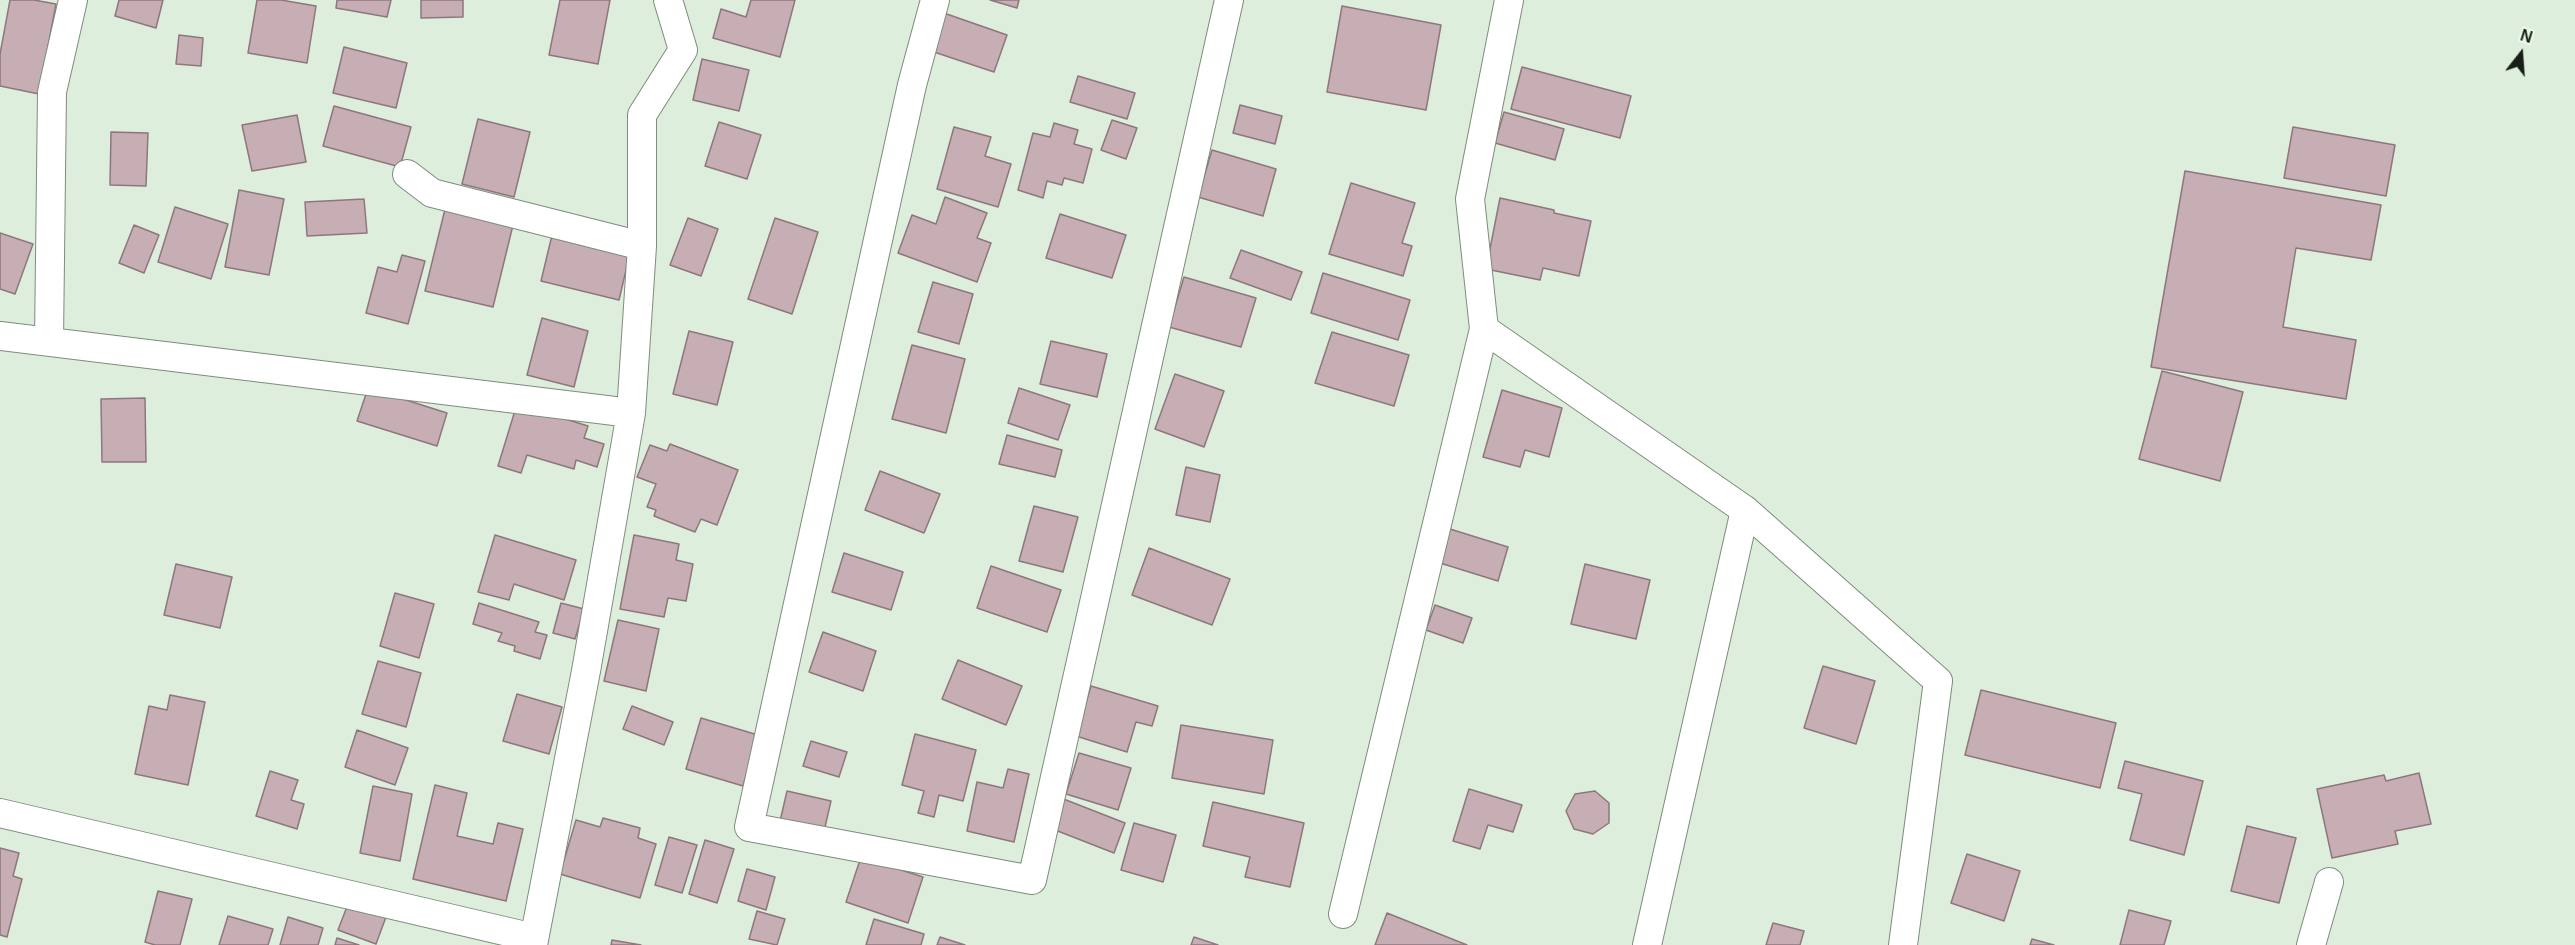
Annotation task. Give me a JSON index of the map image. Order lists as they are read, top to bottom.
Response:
{
  "north": "top"
}
